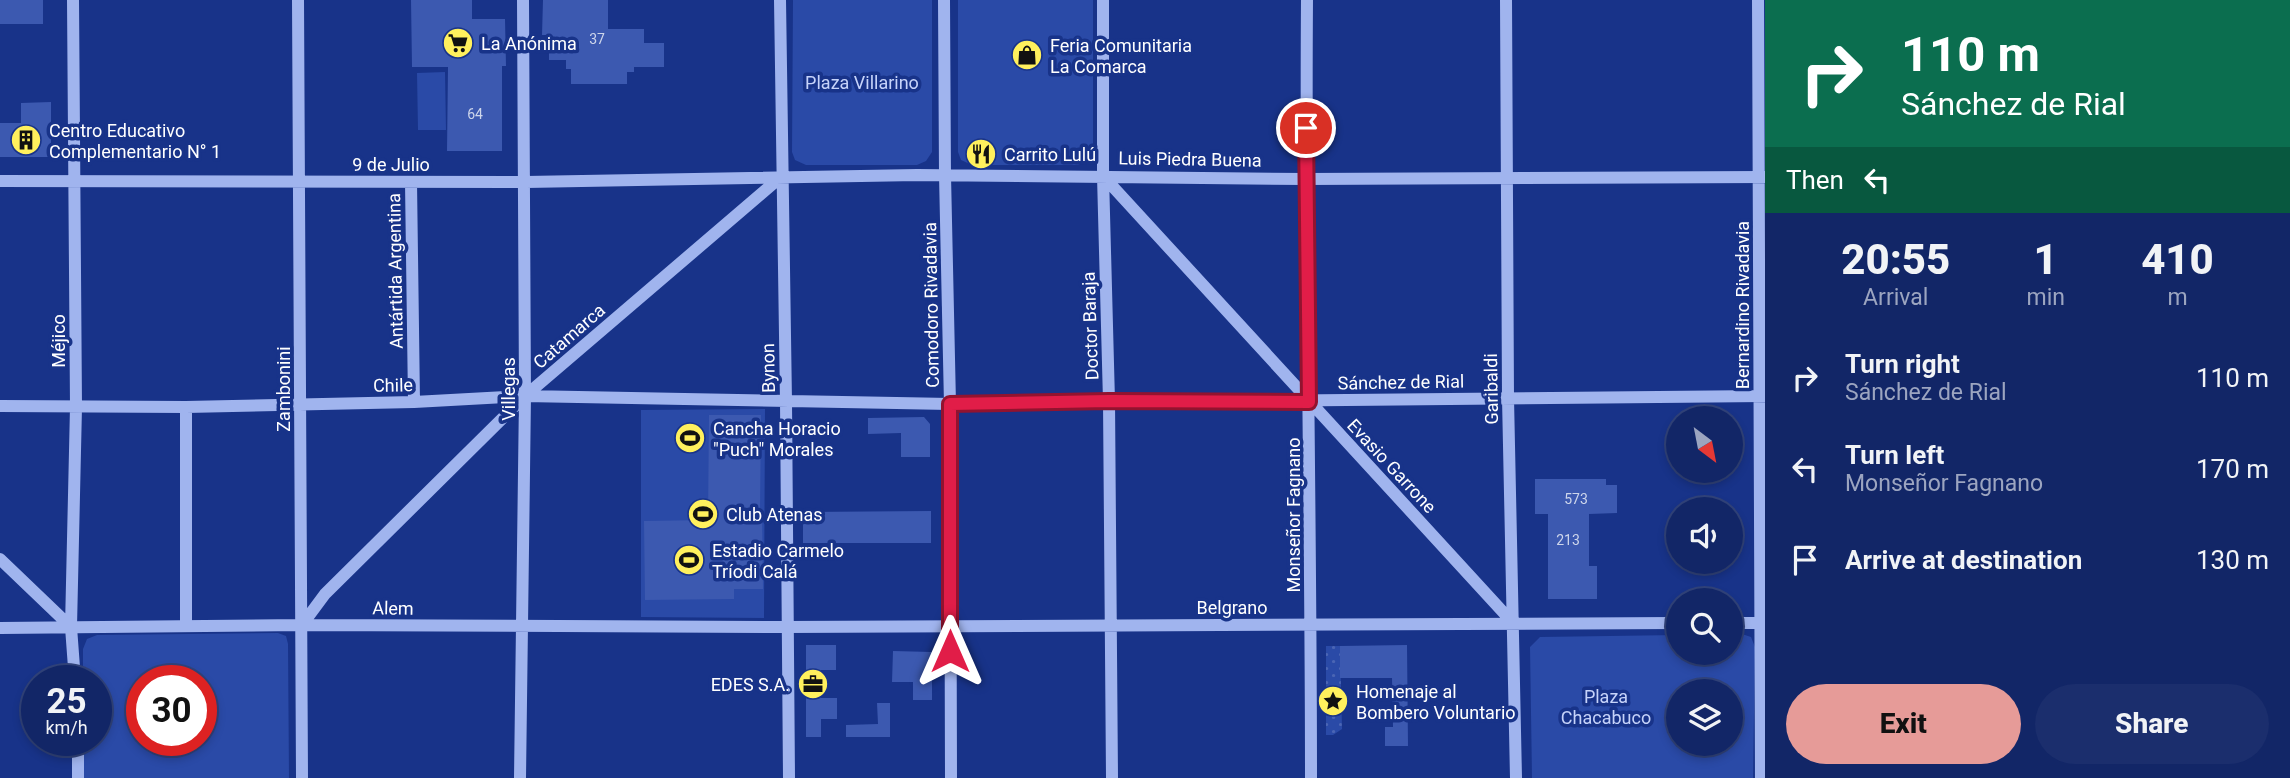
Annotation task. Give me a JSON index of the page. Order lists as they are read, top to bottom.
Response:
{
  "streets": {
    "street": [
      "Luis Piedra Buena",
      "9 de Julio",
      "Antártida Argentina",
      "Comodoro Rivadavia",
      "Bernardino Rivadavia",
      "Doctor Baraja",
      "Catamarca",
      "Méjico",
      "Bynon",
      "Sánchez de Rial",
      "Chile",
      "Zambonini",
      "Villegas",
      "Garibaldi",
      "Evasio Garrone",
      "Monseñor Fagnano",
      "Belgrano",
      "Alem"
    ]
  },
  "crossings": [
    ["Luis Piedra Buena", "9 de Julio"],
    ["Luis Piedra Buena", "Comodoro Rivadavia"],
    ["Luis Piedra Buena", "Bernardino Rivadavia"],
    ["Luis Piedra Buena", "Doctor Baraja"],
    ["Luis Piedra Buena", "Catamarca"],
    ["Luis Piedra Buena", "Bynon"],
    ["Luis Piedra Buena", "Garibaldi"],
    ["Luis Piedra Buena", "Evasio Garrone"],
    ["Luis Piedra Buena", "Monseñor Fagnano"],
    ["9 de Julio", "Antártida Argentina"],
    ["9 de Julio", "Catamarca"],
    ["9 de Julio", "Méjico"],
    ["9 de Julio", "Bynon"],
    ["9 de Julio", "Zambonini"],
    ["9 de Julio", "Villegas"],
    ["Antártida Argentina", "Chile"],
    ["Comodoro Rivadavia", "Sánchez de Rial"],
    ["Comodoro Rivadavia", "Belgrano"],
    ["Bernardino Rivadavia", "Sánchez de Rial"],
    ["Doctor Baraja", "Sánchez de Rial"],
    ["Doctor Baraja", "Evasio Garrone"],
    ["Doctor Baraja", "Belgrano"],
    ["Catamarca", "Bynon"],
    ["Catamarca", "Chile"],
    ["Catamarca", "Zambonini"],
    ["Catamarca", "Villegas"],
    ["Catamarca", "Alem"],
    ["Méjico", "Chile"],
    ["Méjico", "Alem"],
    ["Bynon", "Sánchez de Rial"],
    ["Bynon", "Chile"],
    ["Bynon", "Belgrano"],
    ["Bynon", "Alem"],
    ["Sánchez de Rial", "Chile"],
    ["Sánchez de Rial", "Garibaldi"],
    ["Sánchez de Rial", "Evasio Garrone"],
    ["Sánchez de Rial", "Monseñor Fagnano"],
    ["Chile", "Zambonini"],
    ["Chile", "Villegas"],
    ["Zambonini", "Alem"],
    ["Villegas", "Alem"],
    ["Garibaldi", "Evasio Garrone"],
    ["Garibaldi", "Belgrano"],
    ["Evasio Garrone", "Monseñor Fagnano"],
    ["Evasio Garrone", "Belgrano"],
    ["Monseñor Fagnano", "Belgrano"],
    ["Belgrano", "Alem"]
  ],
  "parks": ["Plaza Villarino", "Plaza Chacabuco"],
  "places": {
    "supermarket": ["La Anónima"],
    "shop": ["Feria Comunitaria La Comarca"],
    "building": ["Centro Educativo Complementario N° 1"],
    "restaurant": ["Carrito Lulú"],
    "sports": ["Cancha Horacio \"Puch\" Morales", "Club Atenas", "Estadio Carmelo Tríodi Calá"],
    "office": ["EDES S.A."],
    "place": ["Homenaje al Bombero Voluntario"]
  },
  "house_numbers": [
    "37",
    "64",
    "573",
    "213"
  ],
  "north": "bottom right",
  "page": {
    "turn": ["110 m", "Sánchez de Rial"],
    "then": "Then",
    "eta": [
      "20:55",
      "Arrival",
      "1",
      "min",
      "410",
      "m"
    ],
    "list": [
      {
        "name": "Turn right",
        "note": "Sánchez de Rial",
        "value": "110 m"
      },
      {
        "name": "Turn left",
        "note": "Monseñor Fagnano",
        "value": "170 m"
      },
      {
        "name": "Arrive at destination",
        "value": "130 m"
      }
    ],
    "speed": "25 km/h",
    "limit": "30",
    "buttons": ["Exit", "Share"]
  }
}
